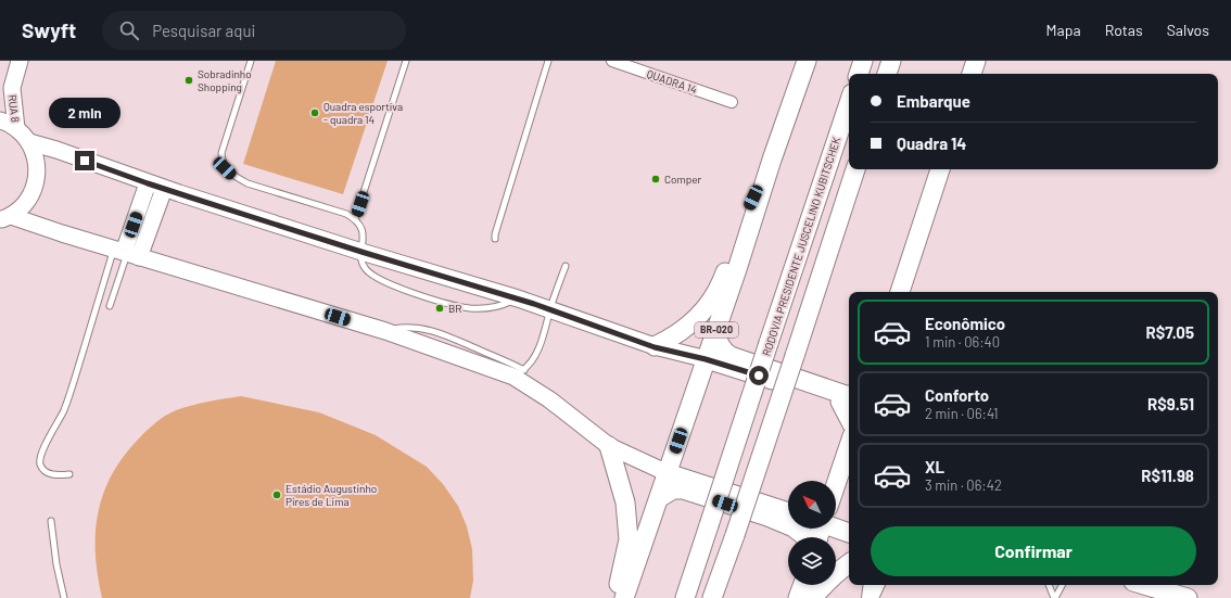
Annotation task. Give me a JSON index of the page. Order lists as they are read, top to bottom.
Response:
{
  "streets": {
    "main road": ["RUA 8", "RODOVIA PRESIDENTE JUSCELINO KUBITSCHEK", "BR-020"],
    "street": ["QUADRA 14"]
  },
  "places": [
    "Sobradinho Shopping",
    "Quadra esportiva - quadra 14",
    "Comper",
    "BR",
    "Estádio Augustinho Pires de Lima"
  ],
  "north": "top left",
  "page": {
    "header": "Swyft",
    "search": "Pesquisar aqui",
    "nav": ["Mapa", "Rotas", "Salvos"],
    "banner": ["Embarque", "Quadra 14"],
    "bubble": "2 min",
    "list": [
      {
        "name": "Econômico",
        "note": "1 min · 06:40",
        "value": "R$7.05"
      },
      {
        "name": "Conforto",
        "note": "2 min · 06:41",
        "value": "R$9.51"
      },
      {
        "name": "XL",
        "note": "3 min · 06:42",
        "value": "R$11.98"
      }
    ],
    "buttons": "Confirmar"
  }
}
